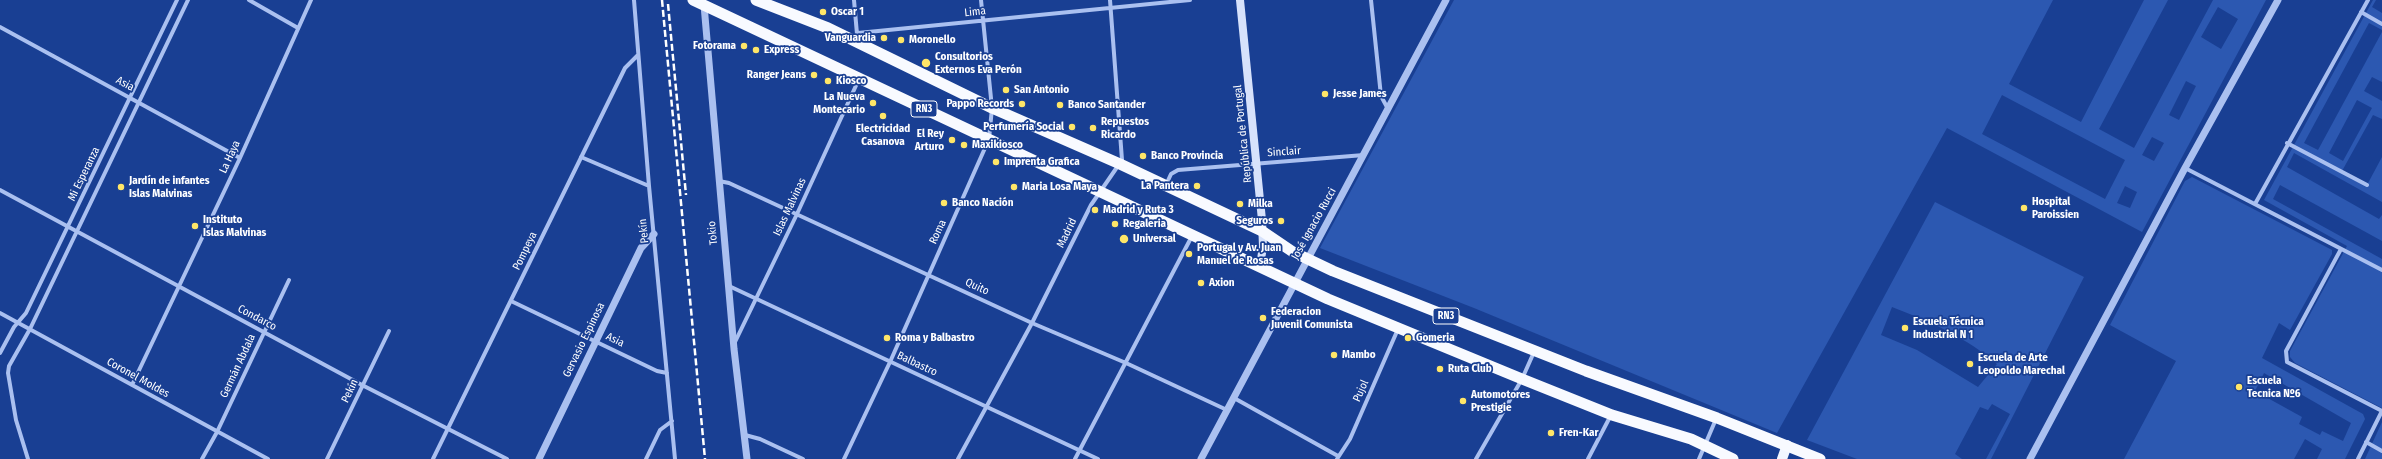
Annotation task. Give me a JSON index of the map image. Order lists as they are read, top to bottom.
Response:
{
  "streets": {
    "highway": ["RN3"],
    "main road": ["República de Portugal"],
    "street": [
      "Lima",
      "Asia",
      "Sinclair",
      "La Haya",
      "Mi Esperanza",
      "Islas Malvinas",
      "José Ignacio Rucci",
      "Pekín",
      "Roma",
      "Tokio",
      "Madrid",
      "Pompeya",
      "Quito",
      "Condarco",
      "Gervasio Espinosa",
      "Balbastro",
      "Germán Abdala",
      "Coronel Moldes",
      "Pujol"
    ]
  },
  "crossings": [
    ["Lima", "RN3"],
    ["Lima", "Roma"],
    ["Asia", "La Haya"],
    ["Asia", "Mi Esperanza"],
    ["Asia", "Pekín"],
    ["Asia", "Pompeya"],
    ["Asia", "Gervasio Espinosa"],
    ["RN3", "República de Portugal"],
    ["RN3", "Sinclair"],
    ["RN3", "Islas Malvinas"],
    ["RN3", "José Ignacio Rucci"],
    ["RN3", "Roma"],
    ["RN3", "Tokio"],
    ["RN3", "Madrid"],
    ["RN3", "Pujol"],
    ["República de Portugal", "Sinclair"],
    ["Sinclair", "José Ignacio Rucci"],
    ["La Haya", "Condarco"],
    ["La Haya", "Coronel Moldes"],
    ["Mi Esperanza", "Condarco"],
    ["Mi Esperanza", "Coronel Moldes"],
    ["Islas Malvinas", "Tokio"],
    ["Islas Malvinas", "Quito"],
    ["Islas Malvinas", "Balbastro"],
    ["José Ignacio Rucci", "Quito"],
    ["Pekín", "Pompeya"],
    ["Pekín", "Condarco"],
    ["Pekín", "Gervasio Espinosa"],
    ["Roma", "Quito"],
    ["Roma", "Balbastro"],
    ["Tokio", "Quito"],
    ["Tokio", "Balbastro"],
    ["Madrid", "Quito"],
    ["Madrid", "Balbastro"],
    ["Pompeya", "Condarco"],
    ["Condarco", "Germán Abdala"],
    ["Germán Abdala", "Coronel Moldes"]
  ],
  "places": [
    "Oscar 1",
    "Vanguardia",
    "Moronello",
    "Fotorama",
    "Express",
    "Consultorios Externos Eva Perón",
    "Ranger Jeans",
    "Kiosco",
    "San Antonio",
    "Jesse James",
    "La Nueva Montecario",
    "Pappo Records",
    "Banco Santander",
    "Electricidad Casanova",
    "Perfumería Social",
    "Repuestos Ricardo",
    "El Rey Arturo",
    "Maxikiosco",
    "Banco Provincia",
    "Imprenta Grafica",
    "La Pantera",
    "Jardín de infantes Islas Malvinas",
    "Maria Losa Maya",
    "Banco Nación",
    "Milka",
    "Hospital Paroissien",
    "Madrid y Ruta 3",
    "Seguros",
    "Regaleria",
    "Instituto Islas Malvinas",
    "Universal",
    "Portugal y Av. Juan Manuel de Rosas",
    "Axion",
    "Federacion Juvenil Comunista",
    "Escuela Técnica Industrial N 1",
    "Roma y Balbastro",
    "Gomeria",
    "Mambo",
    "Escuela de Arte Leopoldo Marechal",
    "Ruta Club",
    "Escuela Tecnica Nº6",
    "Automotores Prestigie",
    "Fren-Kar"
  ]
}
